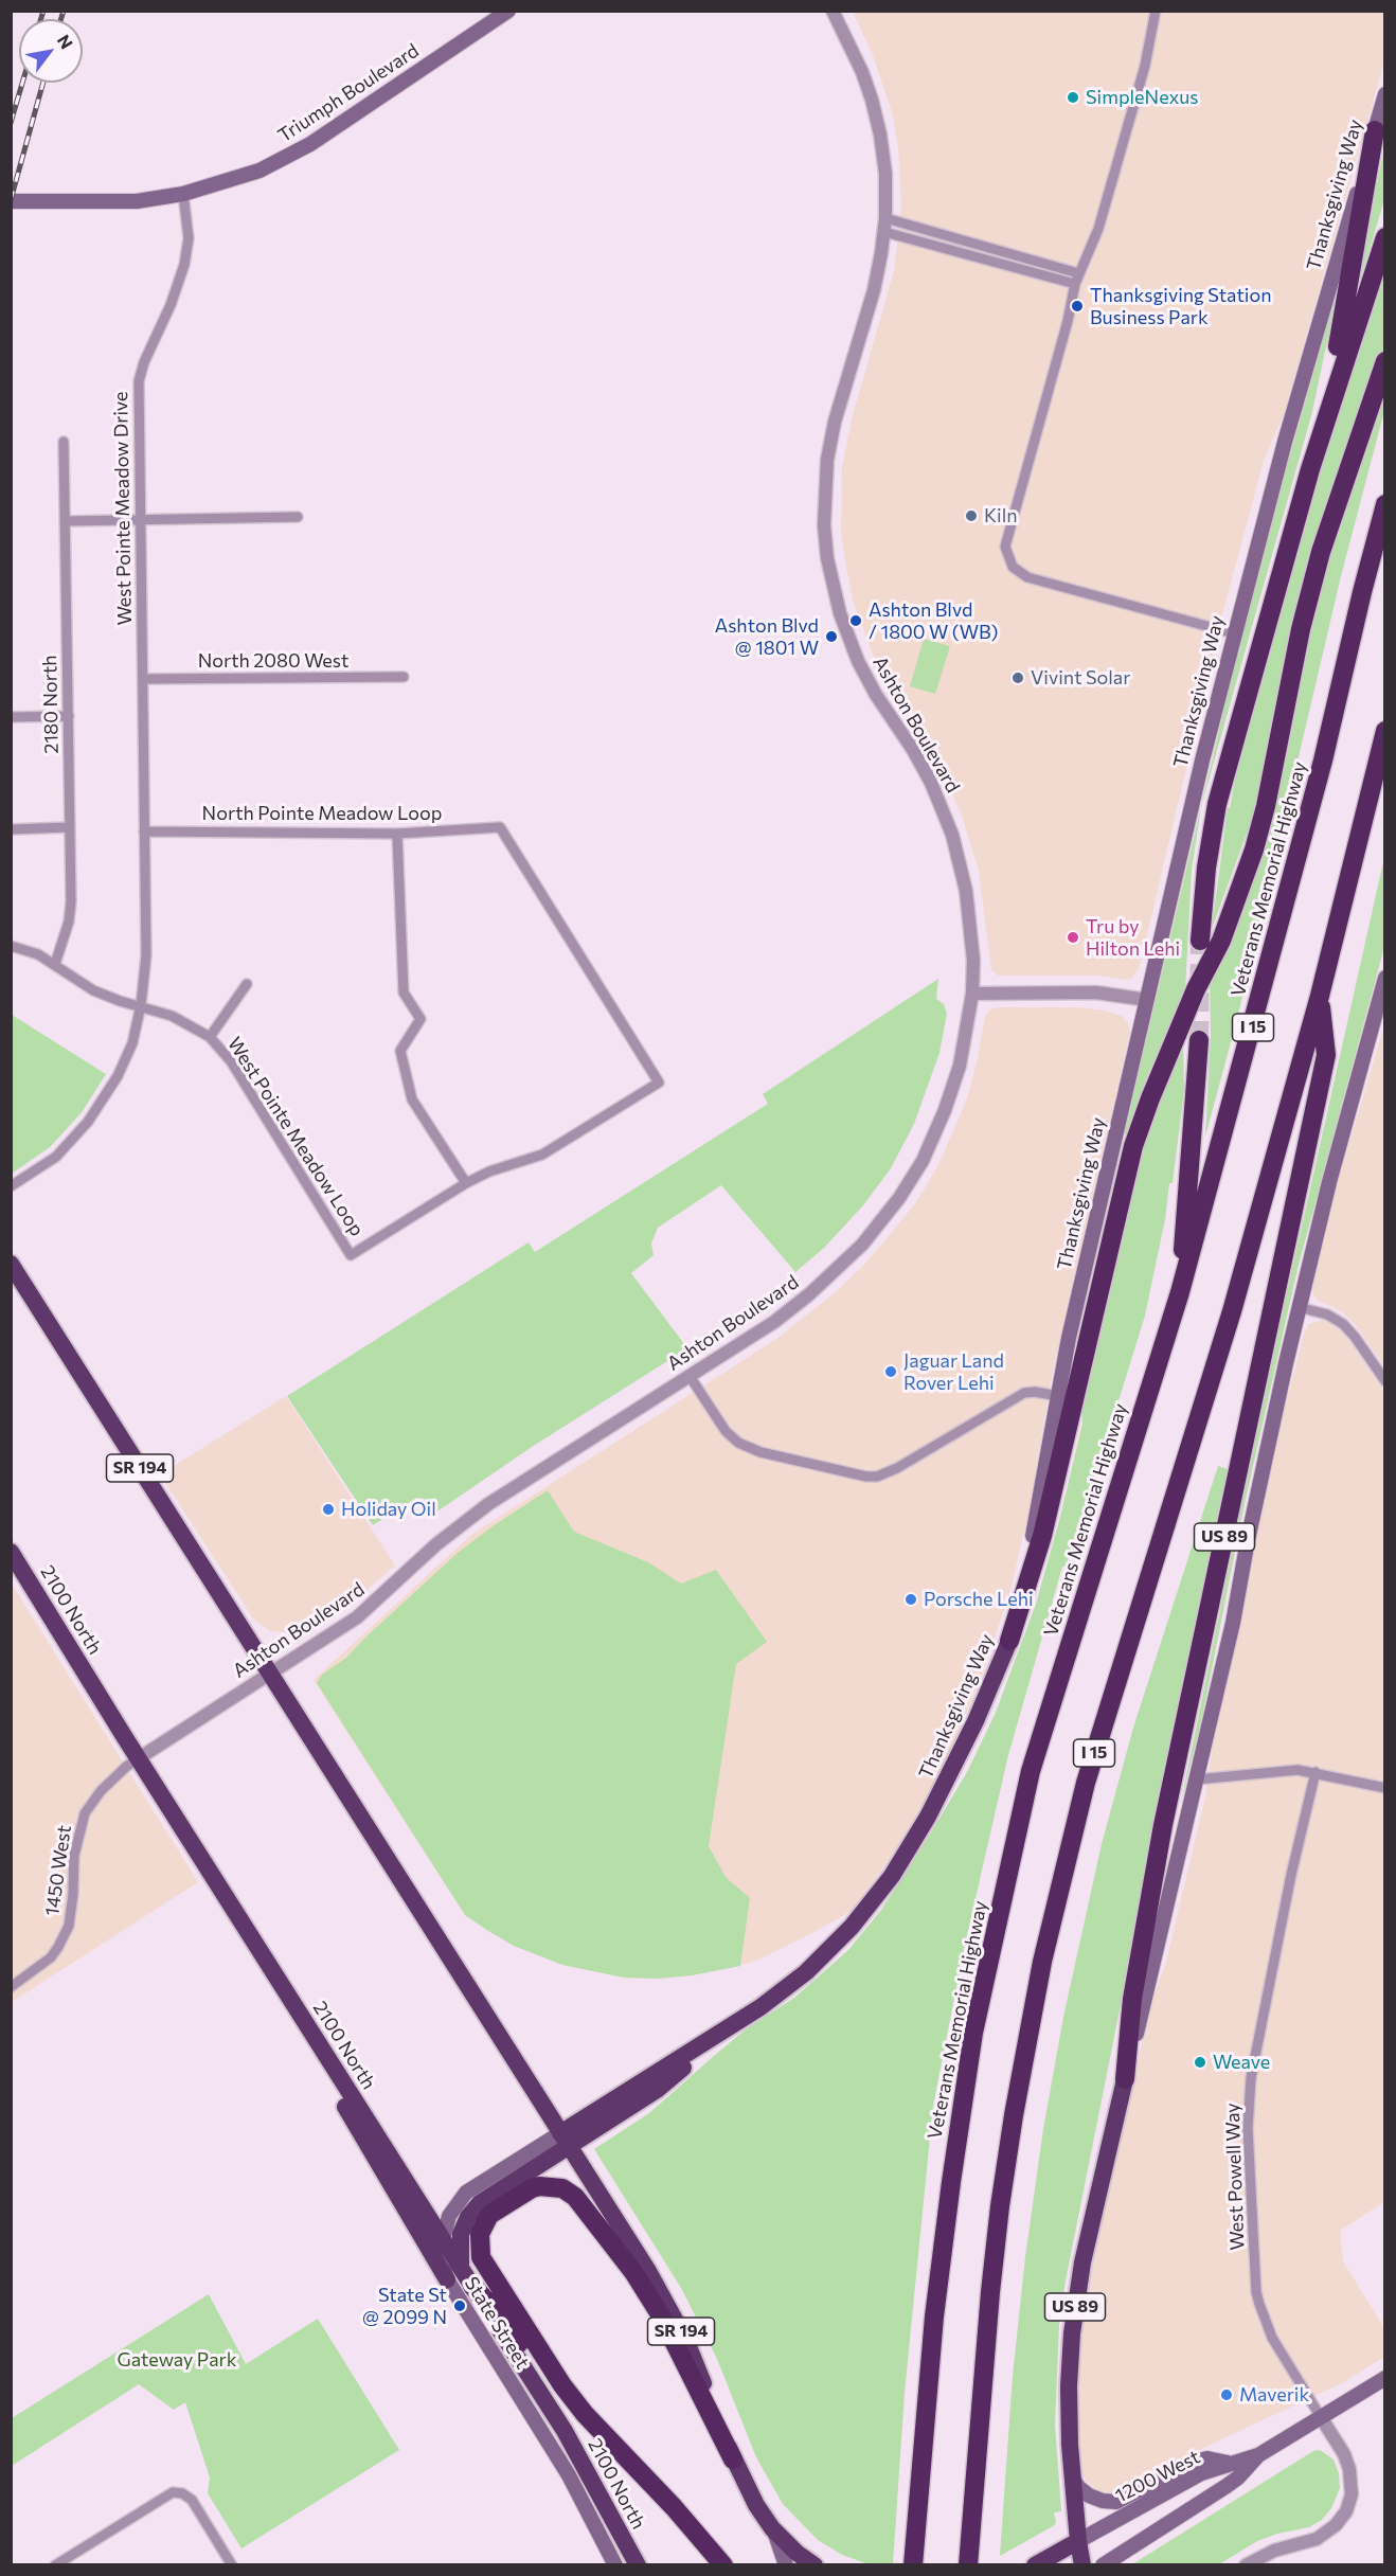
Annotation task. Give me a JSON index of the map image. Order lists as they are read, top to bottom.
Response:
{
  "streets": {
    "highway": [
      "Thanksgiving Way",
      "Veterans Memorial Highway",
      "I 15",
      "SR 194",
      "US 89",
      "2100 North"
    ],
    "main road": ["Triumph Boulevard", "State Street", "1200 West"],
    "street": [
      "West Pointe Meadow Drive",
      "North 2080 West",
      "2180 North",
      "Ashton Boulevard",
      "North Pointe Meadow Loop",
      "West Pointe Meadow Loop",
      "1450 West",
      "West Powell Way"
    ]
  },
  "crossings": [
    ["Triumph Boulevard", "West Pointe Meadow Drive"],
    ["Thanksgiving Way", "SR 194"],
    ["Thanksgiving Way", "2100 North"],
    ["Thanksgiving Way", "State Street"],
    ["West Pointe Meadow Drive", "North 2080 West"],
    ["West Pointe Meadow Drive", "North Pointe Meadow Loop"],
    ["West Pointe Meadow Drive", "West Pointe Meadow Loop"],
    ["2180 North", "West Pointe Meadow Loop"],
    ["Ashton Boulevard", "SR 194"],
    ["Ashton Boulevard", "2100 North"],
    ["Ashton Boulevard", "1450 West"],
    ["North Pointe Meadow Loop", "West Pointe Meadow Loop"],
    ["I 15", "US 89"],
    ["US 89", "1200 West"],
    ["2100 North", "1450 West"],
    ["2100 North", "State Street"],
    ["West Powell Way", "1200 West"]
  ],
  "parks": ["Gateway Park"],
  "places": [
    "SimpleNexus",
    "Thanksgiving Station Business Park",
    "Kiln",
    "Ashton Blvd / 1800 W (WB)",
    "Ashton Blvd @ 1801 W",
    "Vivint Solar",
    "Tru by Hilton Lehi",
    "Jaguar Land Rover Lehi",
    "Holiday Oil",
    "Porsche Lehi",
    "Weave",
    "State St @ 2099 N",
    "Maverik"
  ],
  "north": "top right"
}
